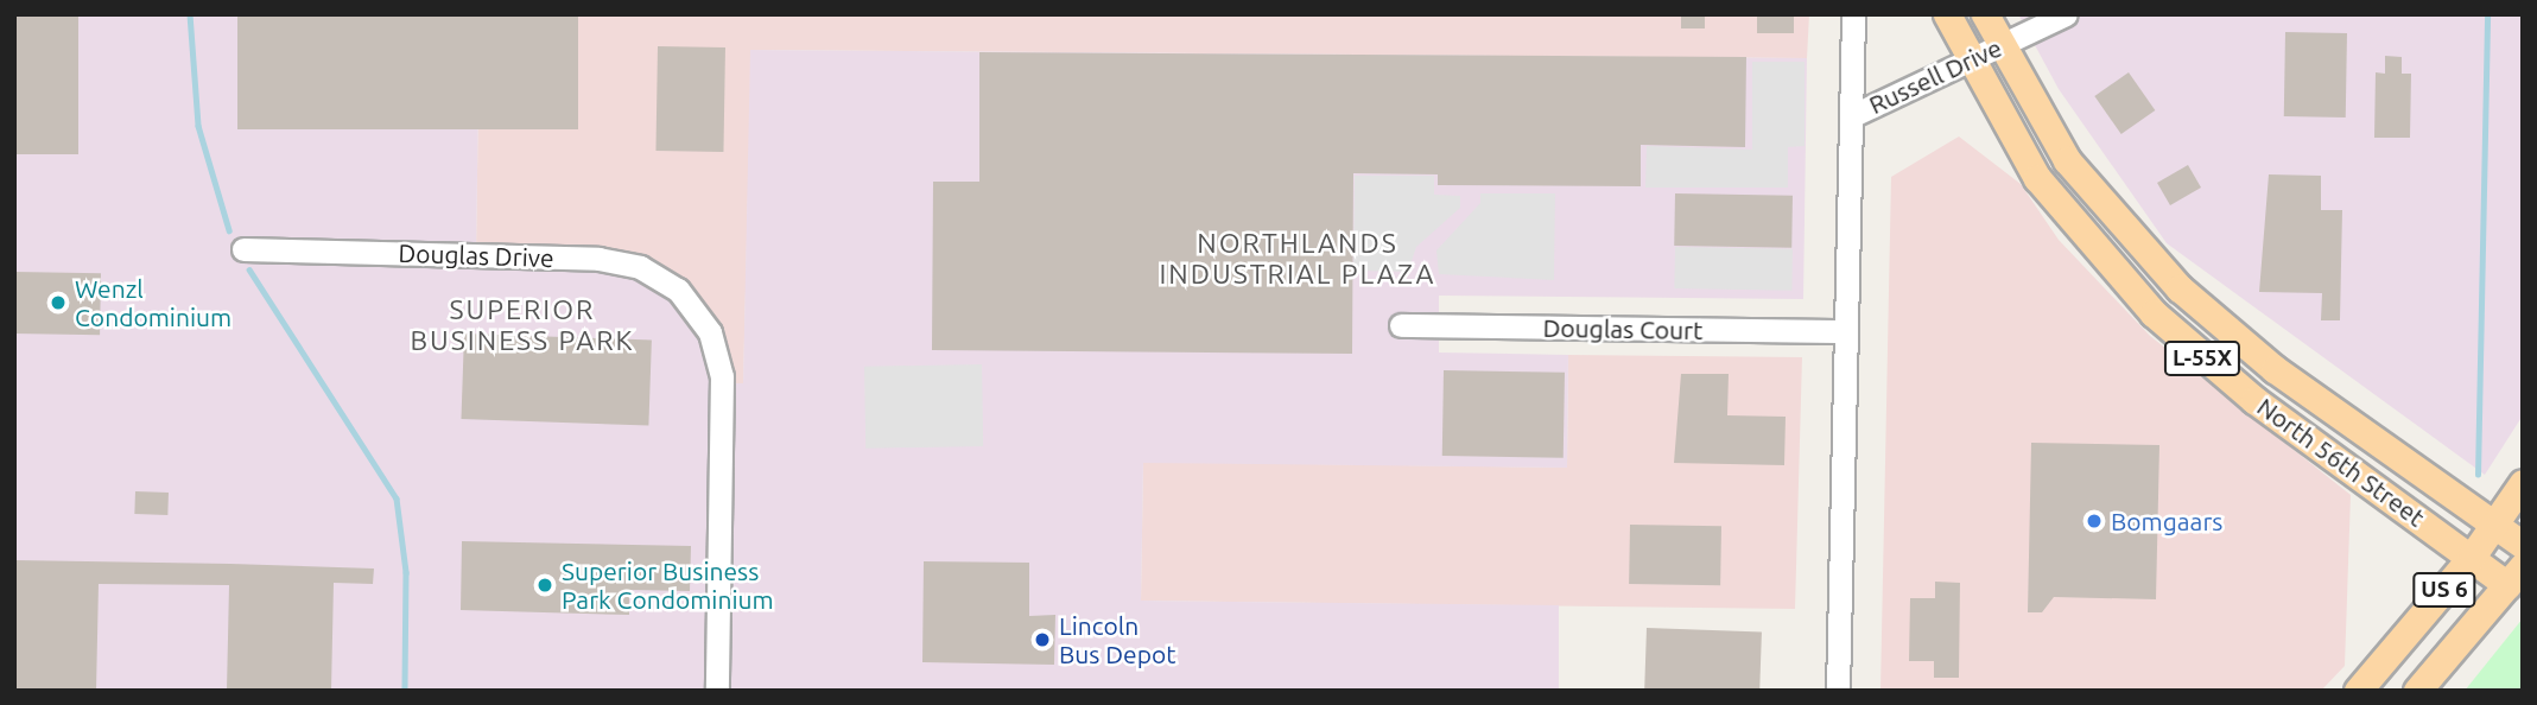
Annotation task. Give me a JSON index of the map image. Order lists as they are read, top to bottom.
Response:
{
  "streets": {
    "main road": ["L-55X", "North 56th Street", "US 6"],
    "street": ["Russell Drive", "Douglas Drive", "Douglas Court"]
  },
  "crossings": [
    ["Russell Drive", "North 56th Street"],
    ["North 56th Street", "US 6"]
  ],
  "districts": ["NORTHLANDS INDUSTRIAL PLAZA", "SUPERIOR BUSINESS PARK"],
  "places": [
    "Wenzl Condominium",
    "Bomgaars",
    "Superior Business Park Condominium",
    "Lincoln Bus Depot"
  ]
}
